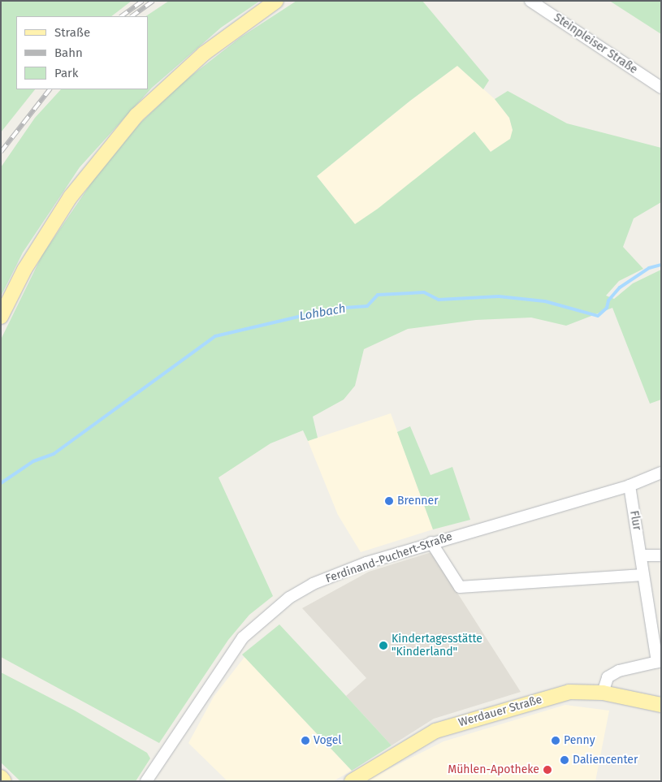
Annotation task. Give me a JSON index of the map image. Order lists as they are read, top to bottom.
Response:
{
  "streets": {
    "main road": ["Werdauer Straße"],
    "street": ["Steinpleiser Straße", "Flur", "Ferdinand-Puchert-Straße"]
  },
  "crossings": [
    ["Flur", "Ferdinand-Puchert-Straße"]
  ],
  "water": ["Lohbach"],
  "places": [
    "Brenner",
    "Kindertagesstätte \"Kinderland\"",
    "Vogel",
    "Penny",
    "Daliencenter",
    "Mühlen-Apotheke"
  ],
  "legend": ["Straße", "Bahn", "Park"]
}
